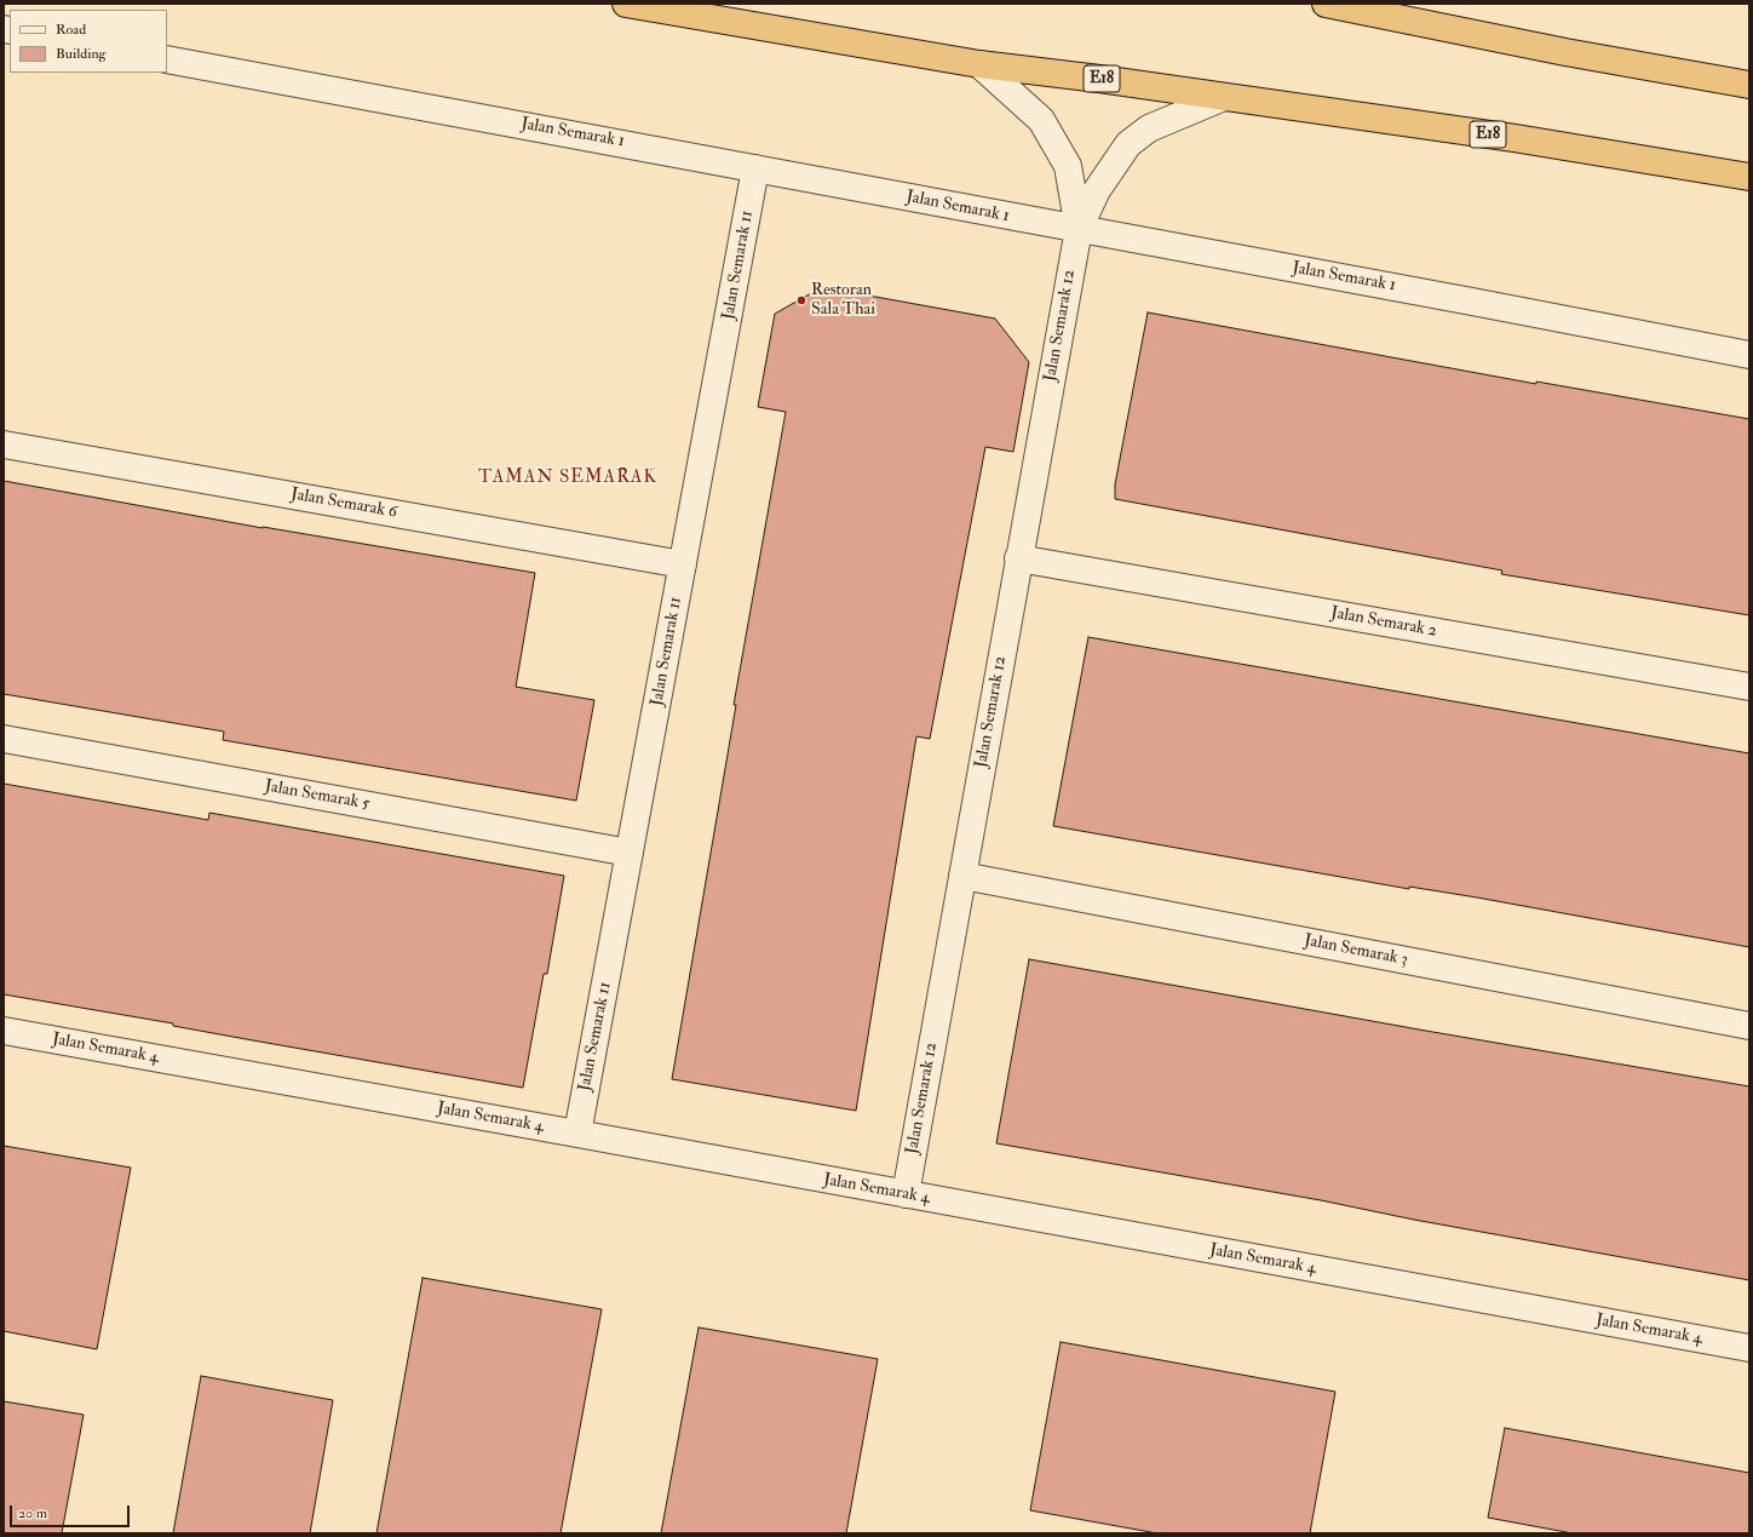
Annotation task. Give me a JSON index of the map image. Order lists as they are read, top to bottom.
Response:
{
  "streets": {
    "highway": ["E18"],
    "street": [
      "Jalan Semarak 1",
      "Jalan Semarak 11",
      "Jalan Semarak 12",
      "Jalan Semarak 6",
      "Jalan Semarak 2",
      "Jalan Semarak 5",
      "Jalan Semarak 3",
      "Jalan Semarak 4"
    ]
  },
  "crossings": [
    ["E18", "Jalan Semarak 12"],
    ["Jalan Semarak 1", "Jalan Semarak 11"],
    ["Jalan Semarak 1", "Jalan Semarak 12"],
    ["Jalan Semarak 11", "Jalan Semarak 6"],
    ["Jalan Semarak 11", "Jalan Semarak 5"],
    ["Jalan Semarak 11", "Jalan Semarak 4"],
    ["Jalan Semarak 12", "Jalan Semarak 2"],
    ["Jalan Semarak 12", "Jalan Semarak 3"],
    ["Jalan Semarak 12", "Jalan Semarak 4"]
  ],
  "districts": ["TAMAN SEMARAK"],
  "places": ["Restoran Sala Thai"],
  "legend": ["Road", "Building"],
  "scale_bar": "20 m"
}
